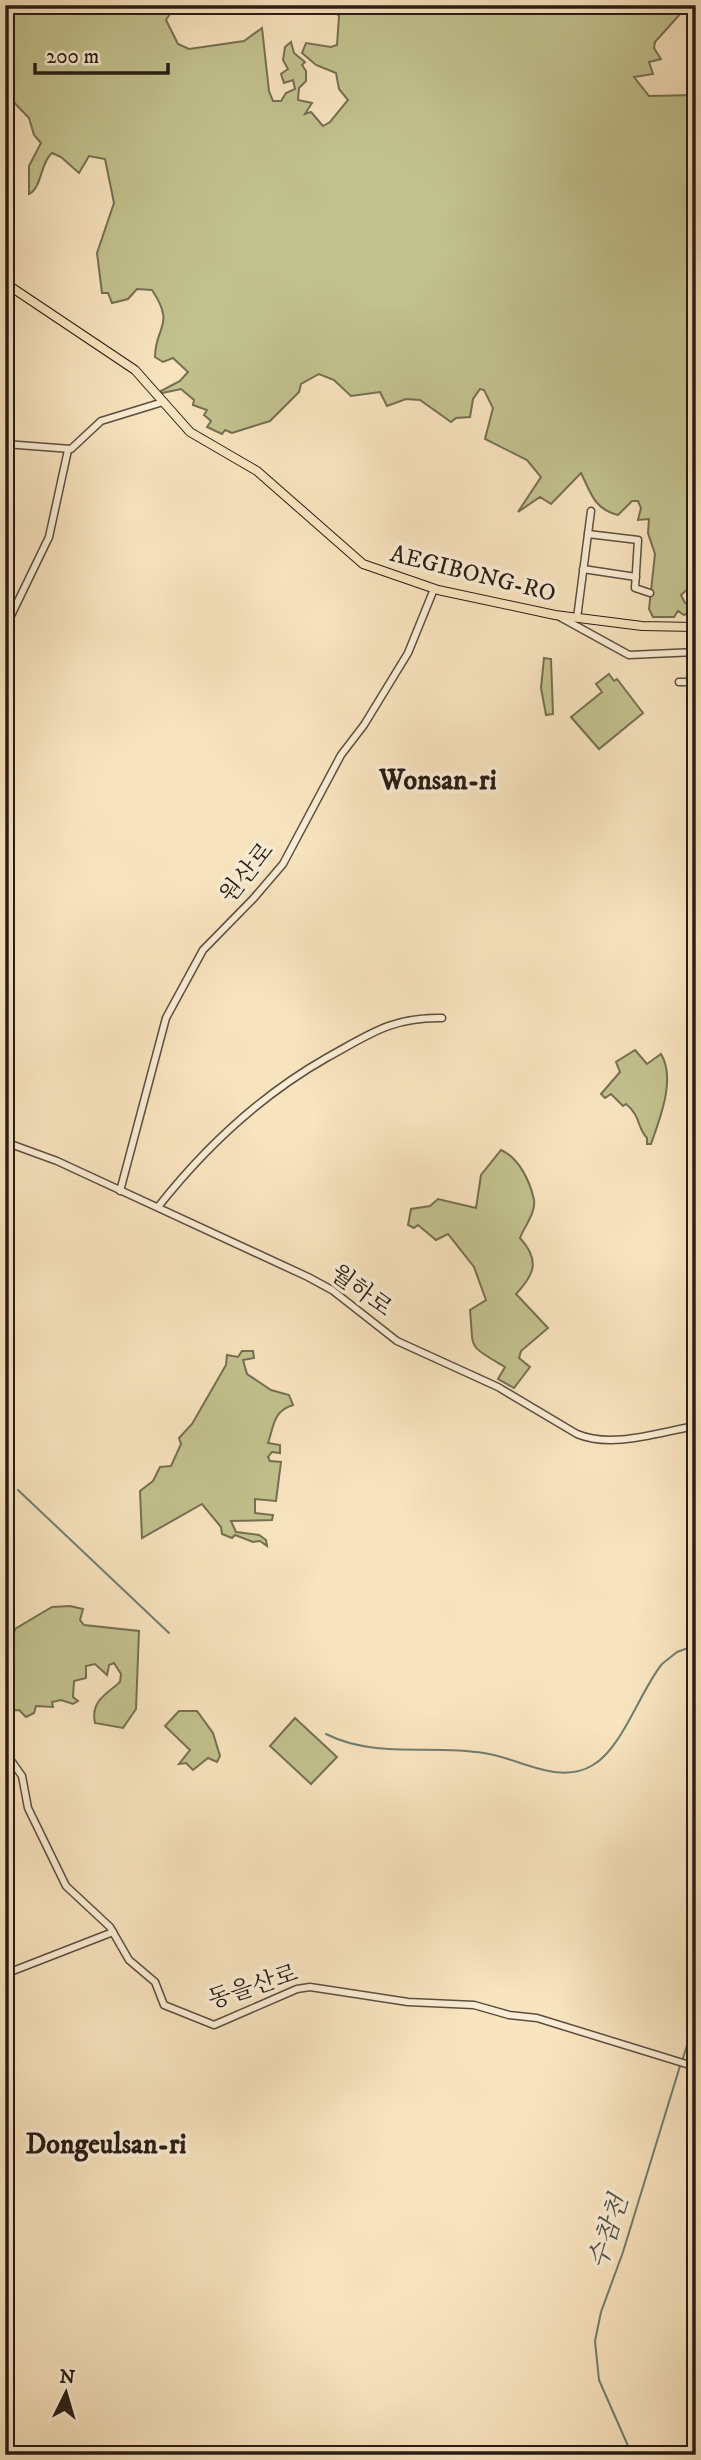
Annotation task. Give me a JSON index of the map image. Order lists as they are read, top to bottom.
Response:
{
  "streets": {
    "main road": ["AEGIBONG-RO"],
    "street": ["원산로", "월하로", "동을산로"]
  },
  "crossings": [
    ["AEGIBONG-RO", "원산로"],
    ["원산로", "월하로"]
  ],
  "districts": ["Wonsan-ri", "Dongeulsan-ri"],
  "water": ["수참천"],
  "scale_bar": "200 m",
  "north": "top"
}
